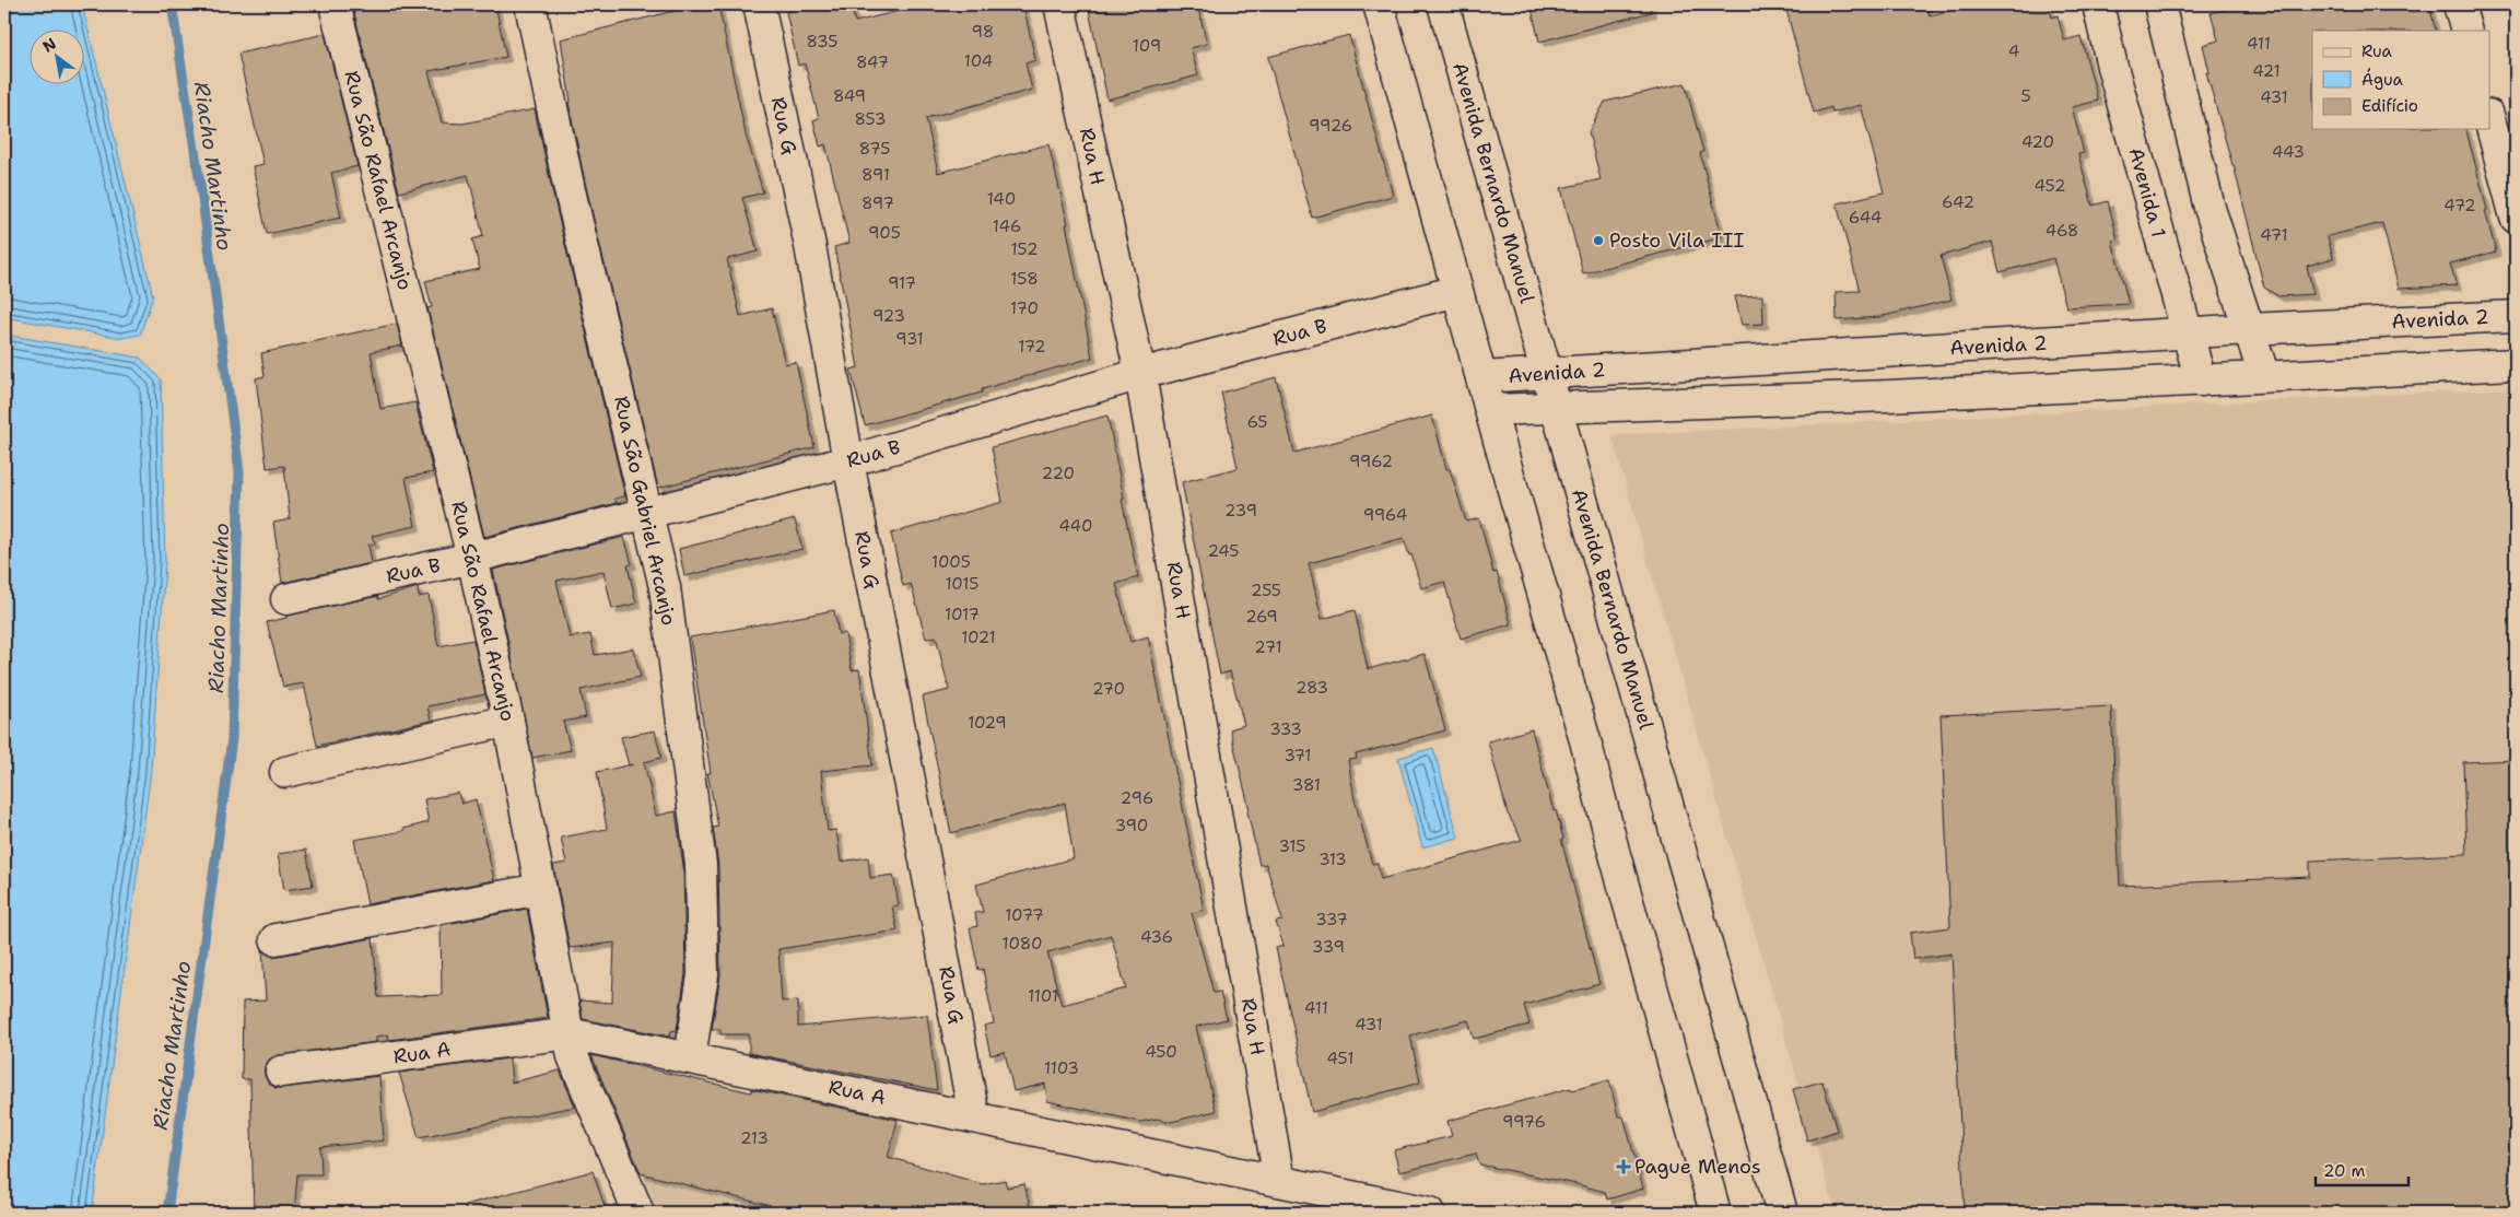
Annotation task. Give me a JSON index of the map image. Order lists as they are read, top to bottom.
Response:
{
  "streets": {
    "street": [
      "Rua G",
      "Rua H",
      "Rua São Rafael Arcanjo",
      "Avenida Bernardo Manuel",
      "Avenida 1",
      "Avenida 2",
      "Rua B",
      "Rua São Gabriel Arcanjo",
      "Rua A"
    ]
  },
  "crossings": [
    ["Rua G", "Rua B"],
    ["Rua G", "Rua A"],
    ["Rua H", "Rua B"],
    ["Rua H", "Rua A"],
    ["Rua São Rafael Arcanjo", "Rua B"],
    ["Rua São Rafael Arcanjo", "Rua A"],
    ["Avenida Bernardo Manuel", "Avenida 2"],
    ["Avenida 1", "Avenida 2"],
    ["Rua B", "Rua São Gabriel Arcanjo"],
    ["Rua São Gabriel Arcanjo", "Rua A"]
  ],
  "water": ["Riacho Martinho"],
  "places": {
    "other": ["Posto Vila III"],
    "health": ["Pague Menos"]
  },
  "house_numbers": [
    "98",
    "835",
    "411",
    "109",
    "4",
    "104",
    "847",
    "421",
    "849",
    "5",
    "431",
    "853",
    "9926",
    "420",
    "875",
    "443",
    "891",
    "452",
    "140",
    "642",
    "897",
    "472",
    "644",
    "146",
    "468",
    "905",
    "471",
    "152",
    "158",
    "917",
    "170",
    "923",
    "931",
    "172",
    "65",
    "9962",
    "220",
    "239",
    "9964",
    "440",
    "245",
    "1005",
    "1015",
    "255",
    "1017",
    "269",
    "1021",
    "271",
    "283",
    "270",
    "1029",
    "333",
    "371",
    "381",
    "296",
    "390",
    "315",
    "313",
    "1077",
    "337",
    "436",
    "1080",
    "339",
    "1101",
    "411",
    "431",
    "450",
    "451",
    "1103",
    "9976",
    "213"
  ],
  "legend": ["Rua", "Água", "Edifício"],
  "scale_bar": "20 m",
  "north": "top left"
}
